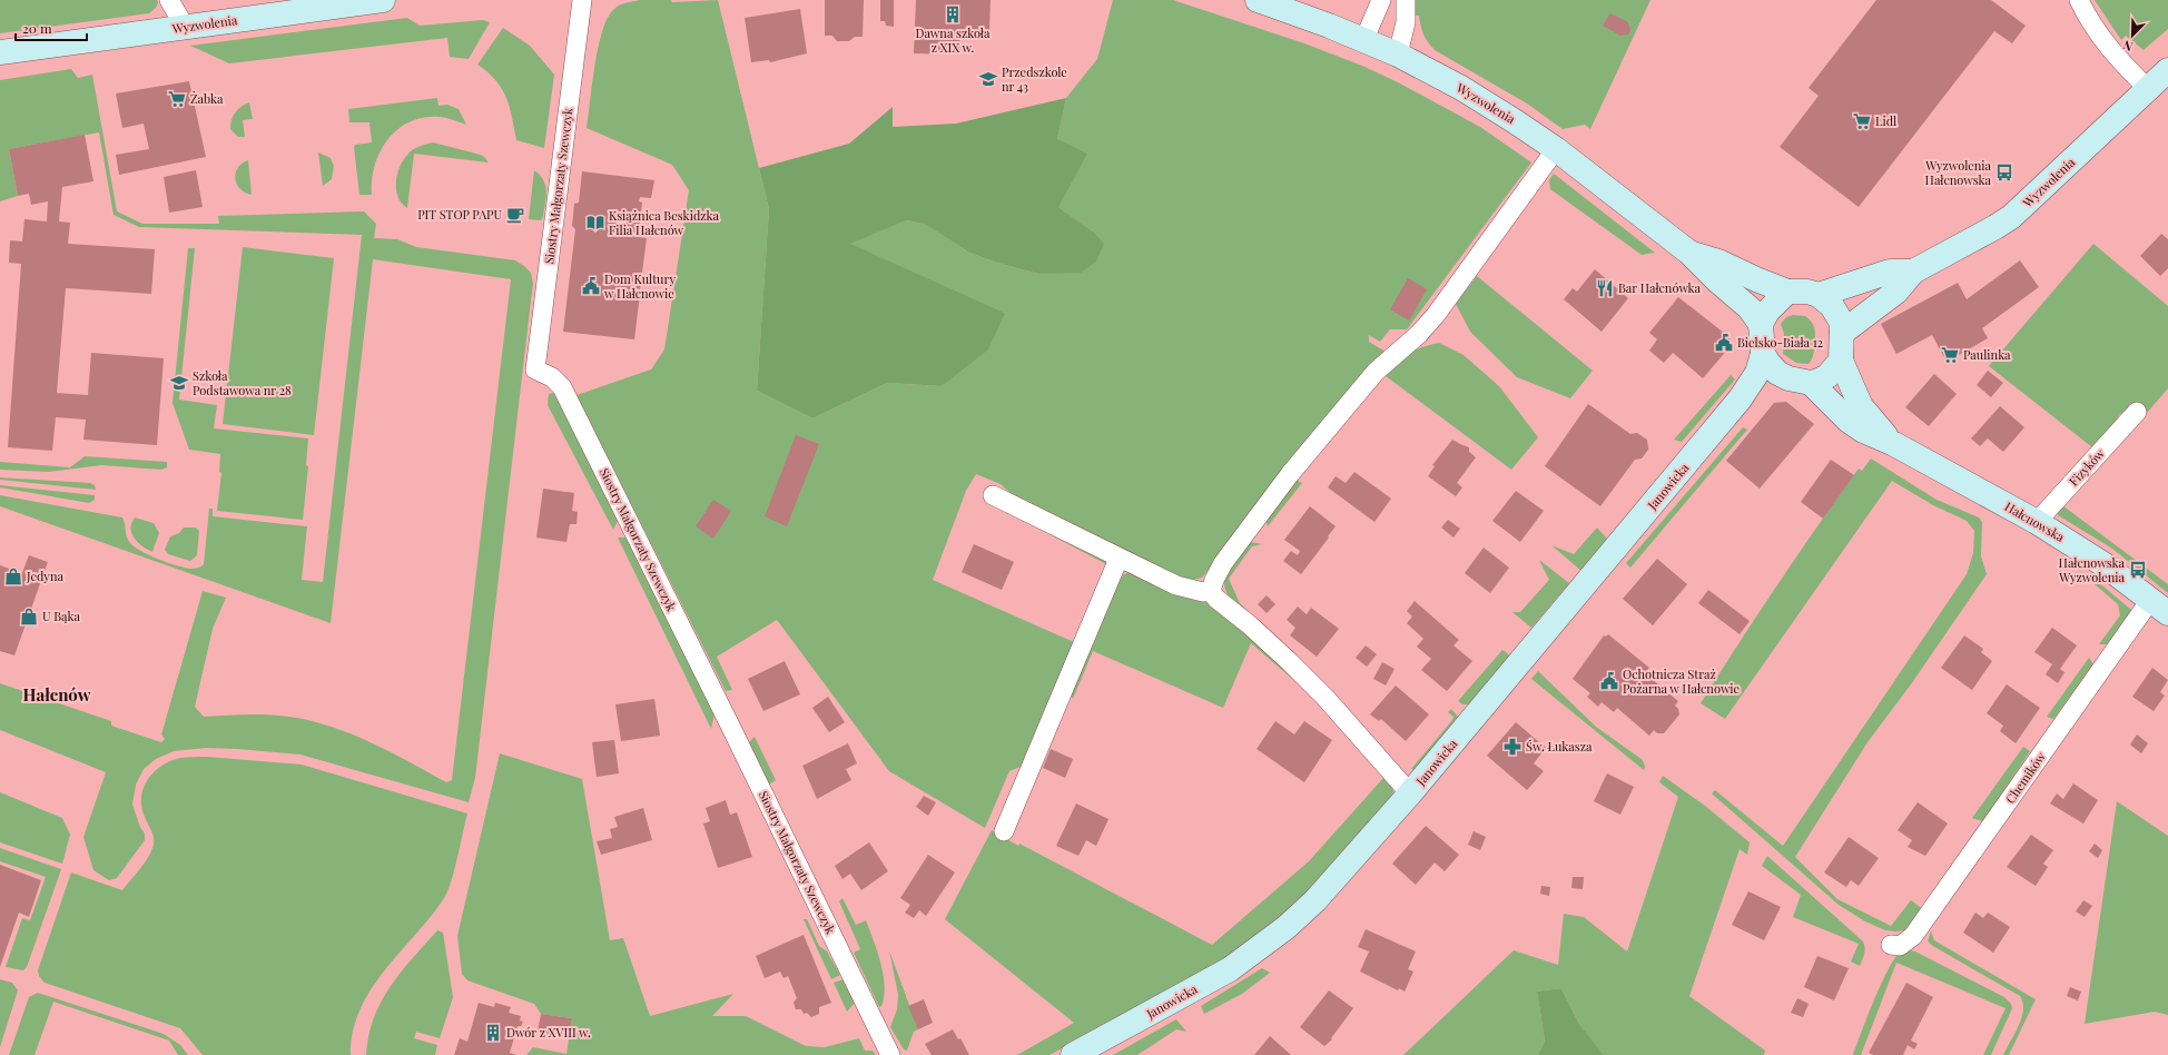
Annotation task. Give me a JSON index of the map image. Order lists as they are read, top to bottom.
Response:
{
  "streets": {
    "street": [
      "Wyzwolenia",
      "Siostry Małgorzaty Szewczyk",
      "Fizyków",
      "Janowicka",
      "Hałcnowska",
      "Chemików"
    ]
  },
  "crossings": [
    ["Wyzwolenia", "Janowicka"],
    ["Wyzwolenia", "Hałcnowska"],
    ["Fizyków", "Hałcnowska"],
    ["Janowicka", "Hałcnowska"],
    ["Hałcnowska", "Chemików"]
  ],
  "districts": ["Hałcnów"],
  "places": {
    "building": ["Dawna szkoła z XIX w.", "Dwór z XVIII w."],
    "school or university": ["Przedszkole nr 43", "Szkoła Podstawowa nr 28"],
    "supermarket": ["Żabka", "Lidl", "Paulinka"],
    "bus stop": ["Wyzwolenia Hałcnowska", "Hałcnowska Wyzwolenia"],
    "cafe": ["PIT STOP PAPU"],
    "library": ["Książnica Beskidzka Filia Hałcnów"],
    "public building": ["Dom Kultury w Hałcnowie", "Bielsko-Biała 12", "Ochotnicza Straż Pożarna w Hałcnowie"],
    "restaurant": ["Bar Hałcnówka"],
    "shop": ["Jedyna", "U Bąka"],
    "pharmacy": ["Św. Łukasza"]
  },
  "scale_bar": "20 m",
  "north": "bottom left"
}
